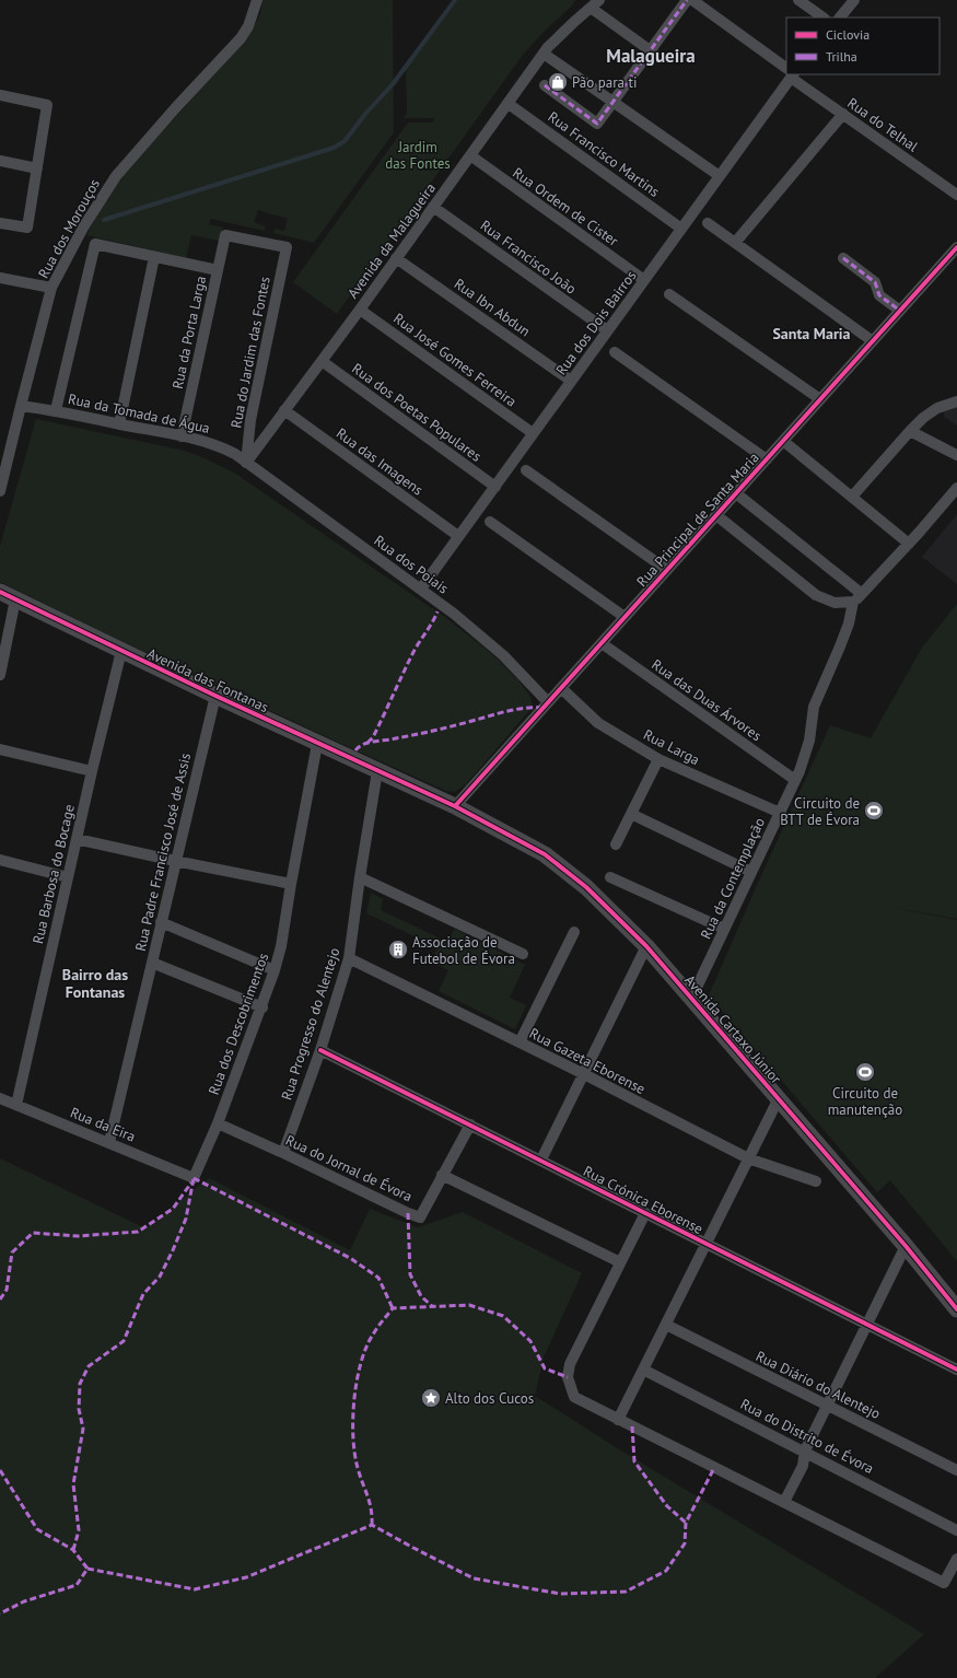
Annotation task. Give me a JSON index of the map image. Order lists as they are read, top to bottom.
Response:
{
  "streets": {
    "street": [
      "Rua do Telhal",
      "Rua Francisco Martins",
      "Rua Ordem de Cister",
      "Rua dos Morouços",
      "Avenida da Malagueira",
      "Rua Francisco João",
      "Rua Ibn Abdun",
      "Rua dos Dois Bairros",
      "Rua da Porta Larga",
      "Rua do Jardim das Fontes",
      "Rua José Gomes Ferreira",
      "Rua dos Poetas Populares",
      "Rua da Tomada de Água",
      "Rua das Imagens",
      "Rua Principal de Santa Maria",
      "Rua dos Poiais",
      "Avenida das Fontanas",
      "Rua das Duas Árvores",
      "Rua Larga",
      "Rua Padre Francisco José de Assis",
      "Rua Barbosa do Bocage",
      "Rua da Contemplação",
      "Rua dos Descobrimentos",
      "Rua Progresso do Alentejo",
      "Avenida Cartaxo Júnior",
      "Rua Gazeta Eborense",
      "Rua da Eira",
      "Rua do Jornal de Évora",
      "Rua Crónica Eborense",
      "Rua Diário do Alentejo",
      "Rua do Distrito de Évora"
    ]
  },
  "crossings": [
    ["Rua Francisco Martins", "Avenida da Malagueira"],
    ["Rua Francisco Martins", "Rua dos Dois Bairros"],
    ["Rua Ordem de Cister", "Avenida da Malagueira"],
    ["Rua Ordem de Cister", "Rua dos Dois Bairros"],
    ["Rua dos Morouços", "Rua da Tomada de Água"],
    ["Avenida da Malagueira", "Rua Francisco João"],
    ["Avenida da Malagueira", "Rua Ibn Abdun"],
    ["Avenida da Malagueira", "Rua do Jardim das Fontes"],
    ["Avenida da Malagueira", "Rua José Gomes Ferreira"],
    ["Avenida da Malagueira", "Rua dos Poetas Populares"],
    ["Avenida da Malagueira", "Rua da Tomada de Água"],
    ["Avenida da Malagueira", "Rua das Imagens"],
    ["Avenida da Malagueira", "Rua dos Poiais"],
    ["Rua Francisco João", "Rua dos Dois Bairros"],
    ["Rua Ibn Abdun", "Rua dos Dois Bairros"],
    ["Rua dos Dois Bairros", "Rua José Gomes Ferreira"],
    ["Rua dos Dois Bairros", "Rua dos Poetas Populares"],
    ["Rua dos Dois Bairros", "Rua das Imagens"],
    ["Rua dos Dois Bairros", "Rua dos Poiais"],
    ["Rua da Porta Larga", "Rua do Jardim das Fontes"],
    ["Rua da Porta Larga", "Rua da Tomada de Água"],
    ["Rua do Jardim das Fontes", "Rua da Tomada de Água"],
    ["Rua do Jardim das Fontes", "Rua dos Poiais"],
    ["Rua da Tomada de Água", "Rua dos Poiais"],
    ["Rua Principal de Santa Maria", "Rua dos Poiais"],
    ["Rua Principal de Santa Maria", "Avenida das Fontanas"],
    ["Rua Principal de Santa Maria", "Rua das Duas Árvores"],
    ["Rua Principal de Santa Maria", "Rua Larga"],
    ["Rua Principal de Santa Maria", "Avenida Cartaxo Júnior"],
    ["Avenida das Fontanas", "Rua Padre Francisco José de Assis"],
    ["Avenida das Fontanas", "Rua Barbosa do Bocage"],
    ["Avenida das Fontanas", "Rua dos Descobrimentos"],
    ["Avenida das Fontanas", "Rua Progresso do Alentejo"],
    ["Avenida das Fontanas", "Avenida Cartaxo Júnior"],
    ["Rua das Duas Árvores", "Rua da Contemplação"],
    ["Rua Larga", "Rua da Contemplação"],
    ["Rua Padre Francisco José de Assis", "Rua da Eira"],
    ["Rua Barbosa do Bocage", "Rua da Eira"],
    ["Rua da Contemplação", "Avenida Cartaxo Júnior"],
    ["Rua dos Descobrimentos", "Rua da Eira"],
    ["Rua dos Descobrimentos", "Rua do Jornal de Évora"],
    ["Rua Progresso do Alentejo", "Rua Gazeta Eborense"],
    ["Rua Progresso do Alentejo", "Rua do Jornal de Évora"],
    ["Rua Progresso do Alentejo", "Rua Crónica Eborense"],
    ["Rua do Jornal de Évora", "Rua Crónica Eborense"]
  ],
  "districts": ["Malagueira", "Santa Maria", "Bairro das Fontanas"],
  "parks": ["Jardim das Fontes"],
  "places": {
    "shop": ["Pão para ti"],
    "sports": ["Circuito de BTT de Évora", "Circuito de manutenção"],
    "building": ["Associação de Futebol de Évora"],
    "place": ["Alto dos Cucos"]
  },
  "legend": ["Ciclovia", "Trilha"]
}
